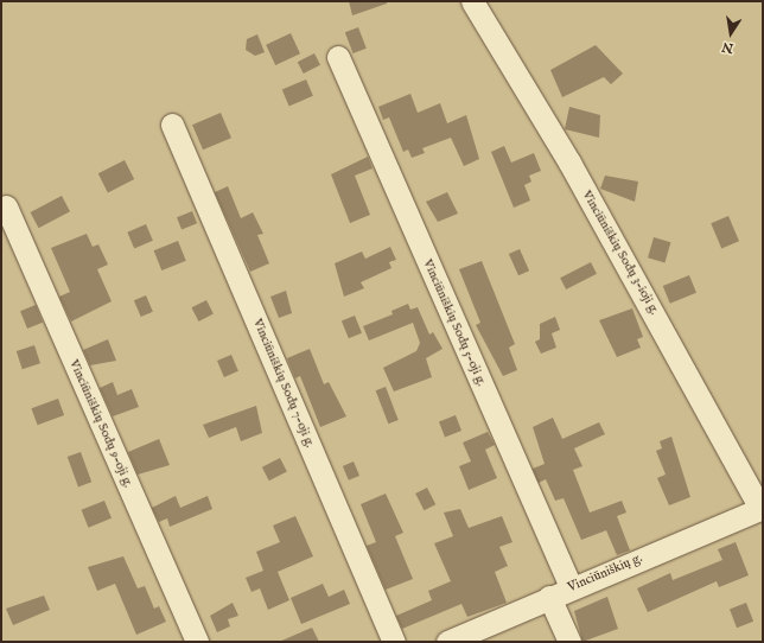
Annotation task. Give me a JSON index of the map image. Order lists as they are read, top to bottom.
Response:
{
  "streets": {
    "street": [
      "Vinciūniškių Sodų 3-ioji g.",
      "Vinciūniškių Sodų 5-oji g.",
      "Vinciūniškių Sodų 7-oji g.",
      "Vinciūniškių Sodų 9-oji g.",
      "Vinciūniškių g."
    ]
  },
  "crossings": [
    ["Vinciūniškių Sodų 3-ioji g.", "Vinciūniškių g."],
    ["Vinciūniškių Sodų 5-oji g.", "Vinciūniškių g."]
  ],
  "north": "bottom"
}
